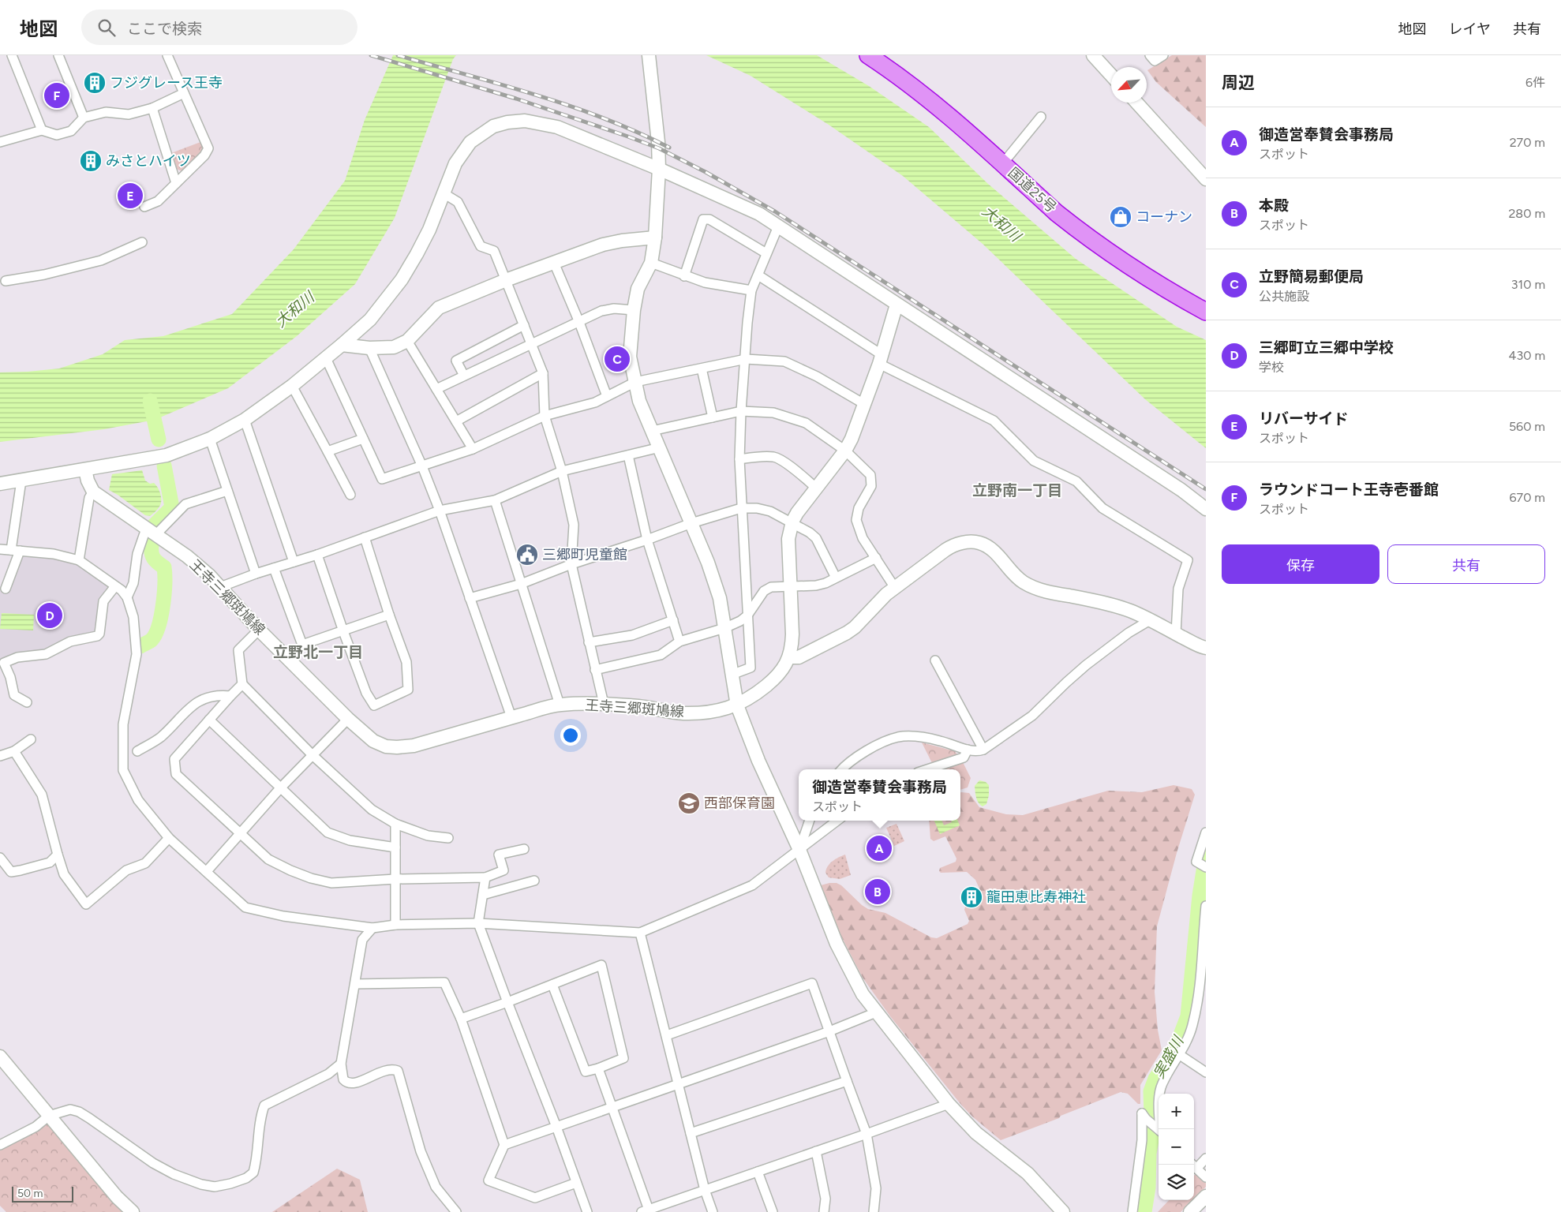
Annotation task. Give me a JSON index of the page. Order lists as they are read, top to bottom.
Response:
{
  "streets": {
    "highway": ["国道25号"],
    "street": ["王寺三郷斑鳩線"]
  },
  "districts": ["立野南一丁目", "立野北一丁目"],
  "water": ["大和川", "実盛川"],
  "places": {
    "building": ["フジグレース王寺", "みさとハイツ", "龍田恵比寿神社"],
    "shop": ["コーナン"],
    "public building": ["三郷町児童館"],
    "school or university": ["西部保育園"]
  },
  "scale_bar": "50 m",
  "north": "bottom left",
  "page": {
    "header": "地図",
    "search": "ここで検索",
    "nav": ["地図", "レイヤ", "共有"],
    "heading": ["周辺", "6件"],
    "pins": [
      "F",
      "E",
      "C",
      "D",
      "A",
      "B"
    ],
    "list": [
      {
        "mark": "A",
        "name": "御造営奉賛会事務局",
        "note": "スポット",
        "value": "270 m"
      },
      {
        "mark": "B",
        "name": "本殿",
        "note": "スポット",
        "value": "280 m"
      },
      {
        "mark": "C",
        "name": "立野簡易郵便局",
        "note": "公共施設",
        "value": "310 m"
      },
      {
        "mark": "D",
        "name": "三郷町立三郷中学校",
        "note": "学校",
        "value": "430 m"
      },
      {
        "mark": "E",
        "name": "リバーサイド",
        "note": "スポット",
        "value": "560 m"
      },
      {
        "mark": "F",
        "name": "ラウンドコート王寺壱番館",
        "note": "スポット",
        "value": "670 m"
      }
    ],
    "buttons": ["保存", "共有"],
    "popup": ["御造営奉賛会事務局", "スポット"],
    "map_buttons": ["+", "−"],
    "scale": "50 m"
  }
}
